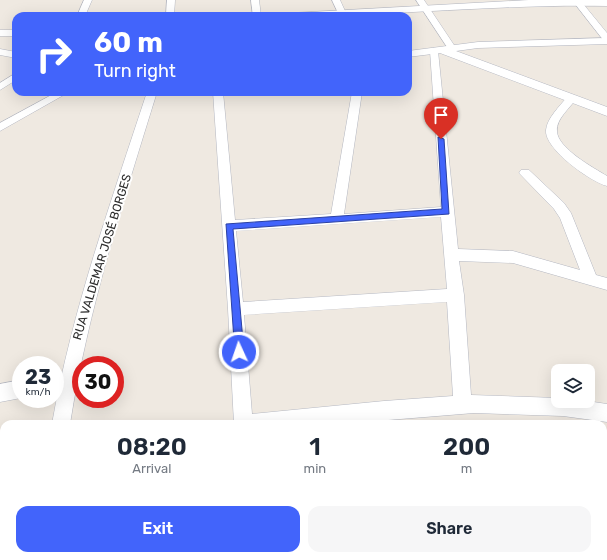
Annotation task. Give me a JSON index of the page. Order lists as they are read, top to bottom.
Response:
{
  "streets": {
    "street": ["RUA VALDEMAR JOSÉ BORGES"]
  },
  "page": {
    "turn": ["60 m", "Turn right"],
    "speed": "23 km/h",
    "limit": "30",
    "eta": [
      "08:20",
      "Arrival",
      "1",
      "min",
      "200",
      "m"
    ],
    "buttons": ["Exit", "Share"]
  }
}
